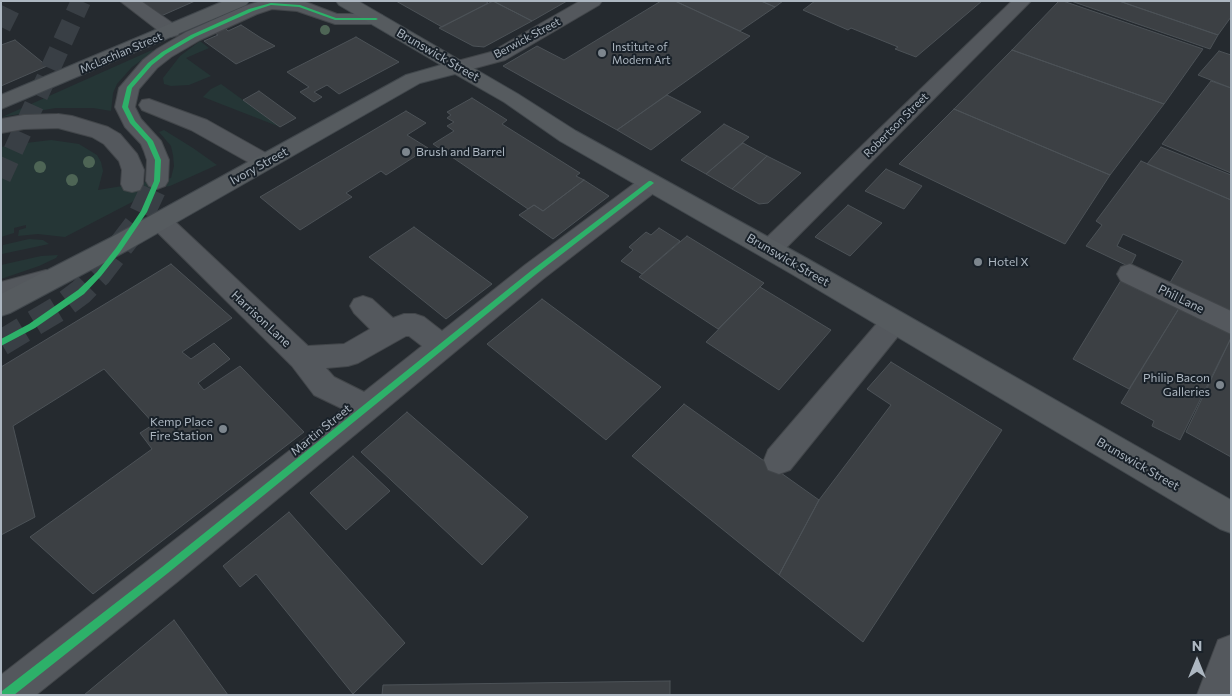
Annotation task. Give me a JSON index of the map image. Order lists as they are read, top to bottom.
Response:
{
  "streets": {
    "main road": ["McLachlan Street", "Brunswick Street", "Ivory Street"],
    "street": [
      "Berwick Street",
      "Robertson Street",
      "Phil Lane",
      "Harrison Lane",
      "Martin Street"
    ]
  },
  "crossings": [
    ["Berwick Street", "Brunswick Street"],
    ["Berwick Street", "Ivory Street"],
    ["Brunswick Street", "Robertson Street"],
    ["Brunswick Street", "Ivory Street"],
    ["Brunswick Street", "Martin Street"],
    ["Ivory Street", "Harrison Lane"],
    ["Harrison Lane", "Martin Street"]
  ],
  "places": [
    "Institute of Modern Art",
    "Brush and Barrel",
    "Hotel X",
    "Philip Bacon Galleries",
    "Kemp Place Fire Station"
  ],
  "north": "top"
}
